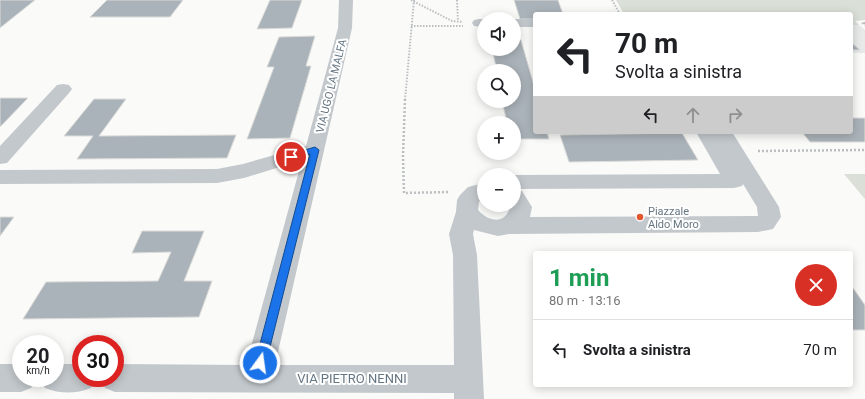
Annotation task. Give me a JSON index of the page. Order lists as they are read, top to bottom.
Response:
{
  "streets": {
    "street": ["VIA UGO LA MALFA", "VIA PIETRO NENNI"]
  },
  "crossings": [
    ["VIA UGO LA MALFA", "VIA PIETRO NENNI"]
  ],
  "places": ["Piazzale Aldo Moro"],
  "page": {
    "map_buttons": ["+", "−"],
    "turn": ["70 m", "Svolta a sinistra"],
    "heading": ["1 min", "80 m · 13:16"],
    "list": [
      {
        "name": "Svolta a sinistra",
        "value": "70 m"
      }
    ],
    "speed": "20 km/h",
    "limit": "30"
  }
}
